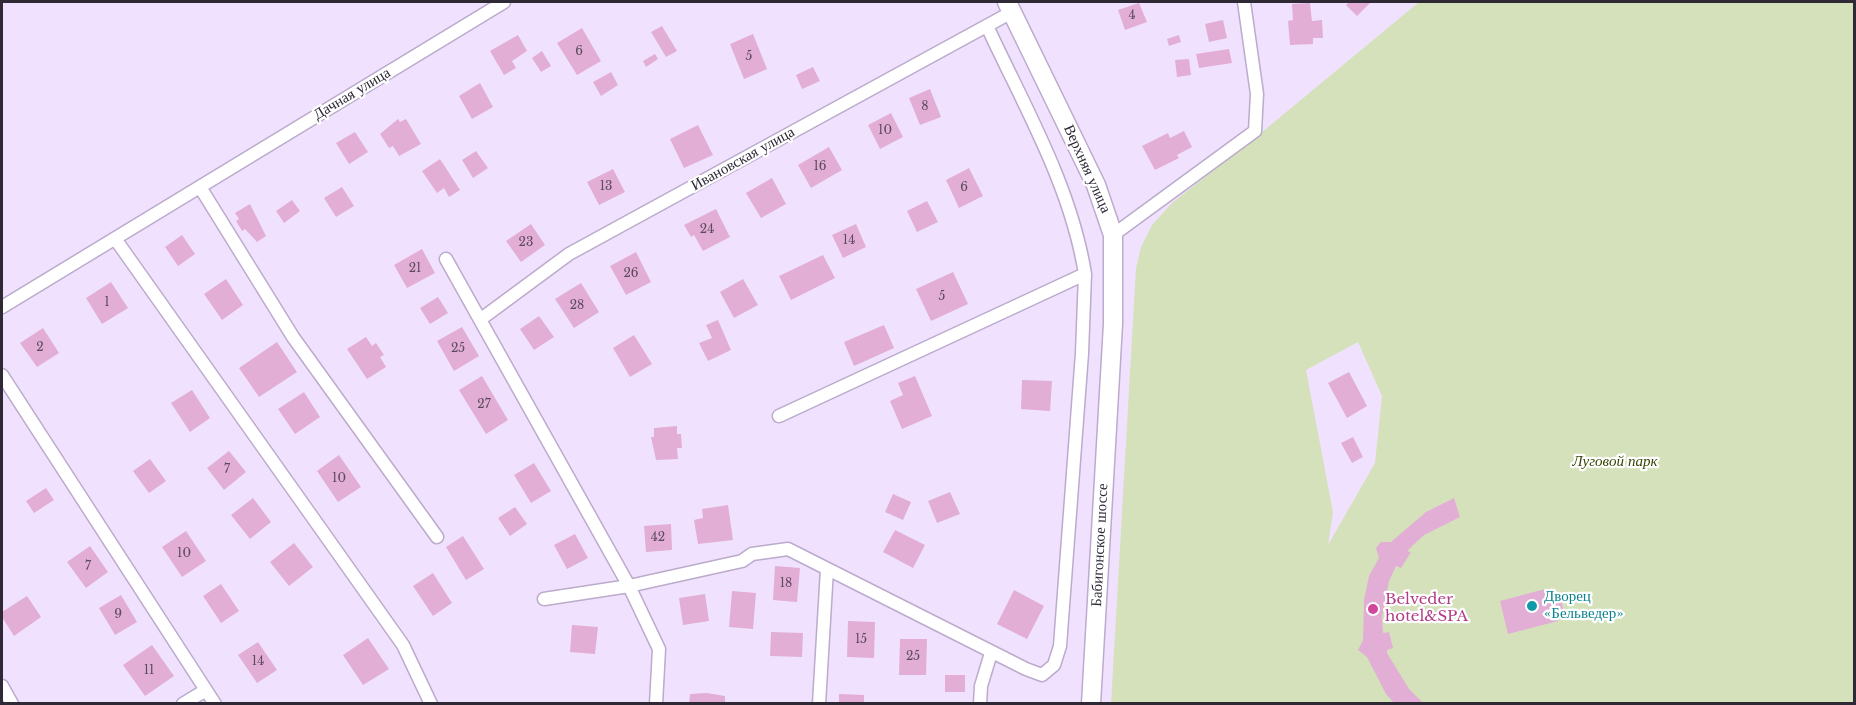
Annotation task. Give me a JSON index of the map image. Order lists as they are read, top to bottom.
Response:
{
  "streets": {
    "street": [
      "Дачная улица",
      "Ивановская улица",
      "Верхняя улица",
      "Бабигонское шоссе"
    ]
  },
  "crossings": [
    ["Ивановская улица", "Верхняя улица"],
    ["Верхняя улица", "Бабигонское шоссе"]
  ],
  "parks": ["Луговой парк"],
  "places": ["Дворец «Бельведер»", "Belveder hotel&SPA"],
  "house_numbers": [
    "4",
    "6",
    "5",
    "8",
    "10",
    "16",
    "13",
    "6",
    "24",
    "14",
    "23",
    "21",
    "26",
    "5",
    "1",
    "28",
    "2",
    "25",
    "27",
    "7",
    "10",
    "42",
    "10",
    "7",
    "18",
    "9",
    "15",
    "25",
    "14",
    "11"
  ]
}
